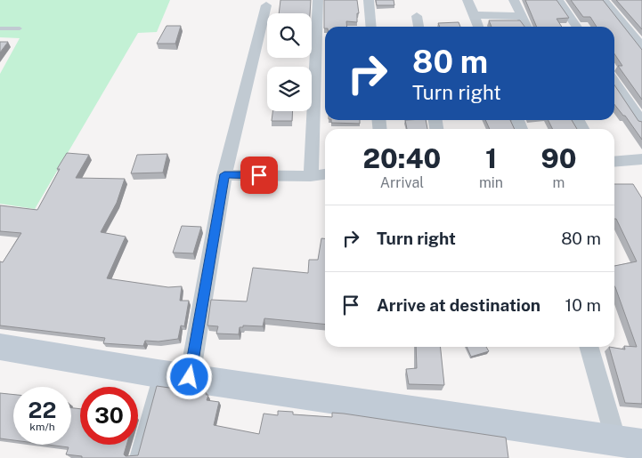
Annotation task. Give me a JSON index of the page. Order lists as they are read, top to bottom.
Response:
{
  "page": {
    "turn": ["80 m", "Turn right"],
    "eta": [
      "20:40",
      "Arrival",
      "1",
      "min",
      "90",
      "m"
    ],
    "list": [
      {
        "name": "Turn right",
        "value": "80 m"
      },
      {
        "name": "Arrive at destination",
        "value": "10 m"
      }
    ],
    "speed": "22 km/h",
    "limit": "30"
  }
}
